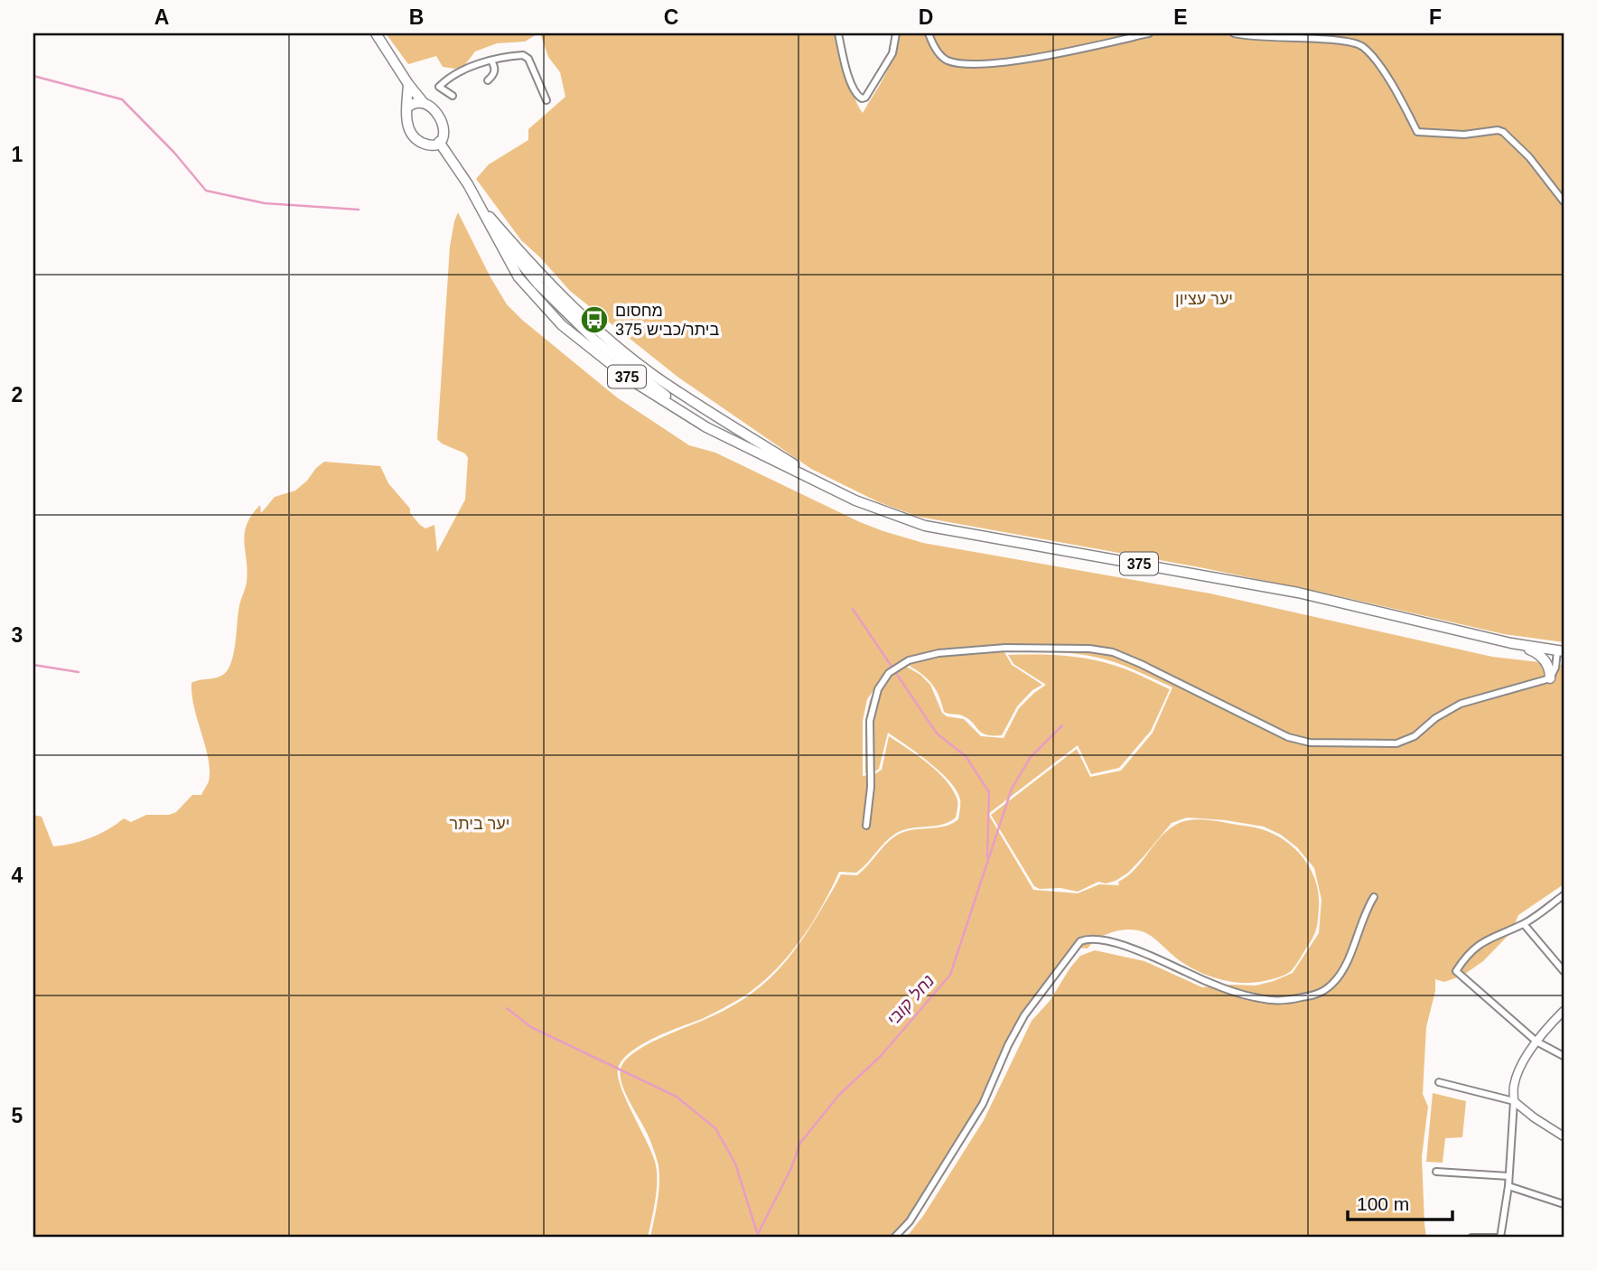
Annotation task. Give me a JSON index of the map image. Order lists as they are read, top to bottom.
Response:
{
  "streets": {
    "main road": ["375"]
  },
  "water": ["נחל קובי"],
  "parks": ["יער עציון", "יער ביתר"],
  "places": {
    "bus stop": ["מחסום ביתר/כביש 375"]
  },
  "scale_bar": "100 m",
  "grid": {
    "columns": [
      "A",
      "B",
      "C",
      "D",
      "E",
      "F"
    ],
    "rows": [
      "1",
      "2",
      "3",
      "4",
      "5"
    ]
  }
}
